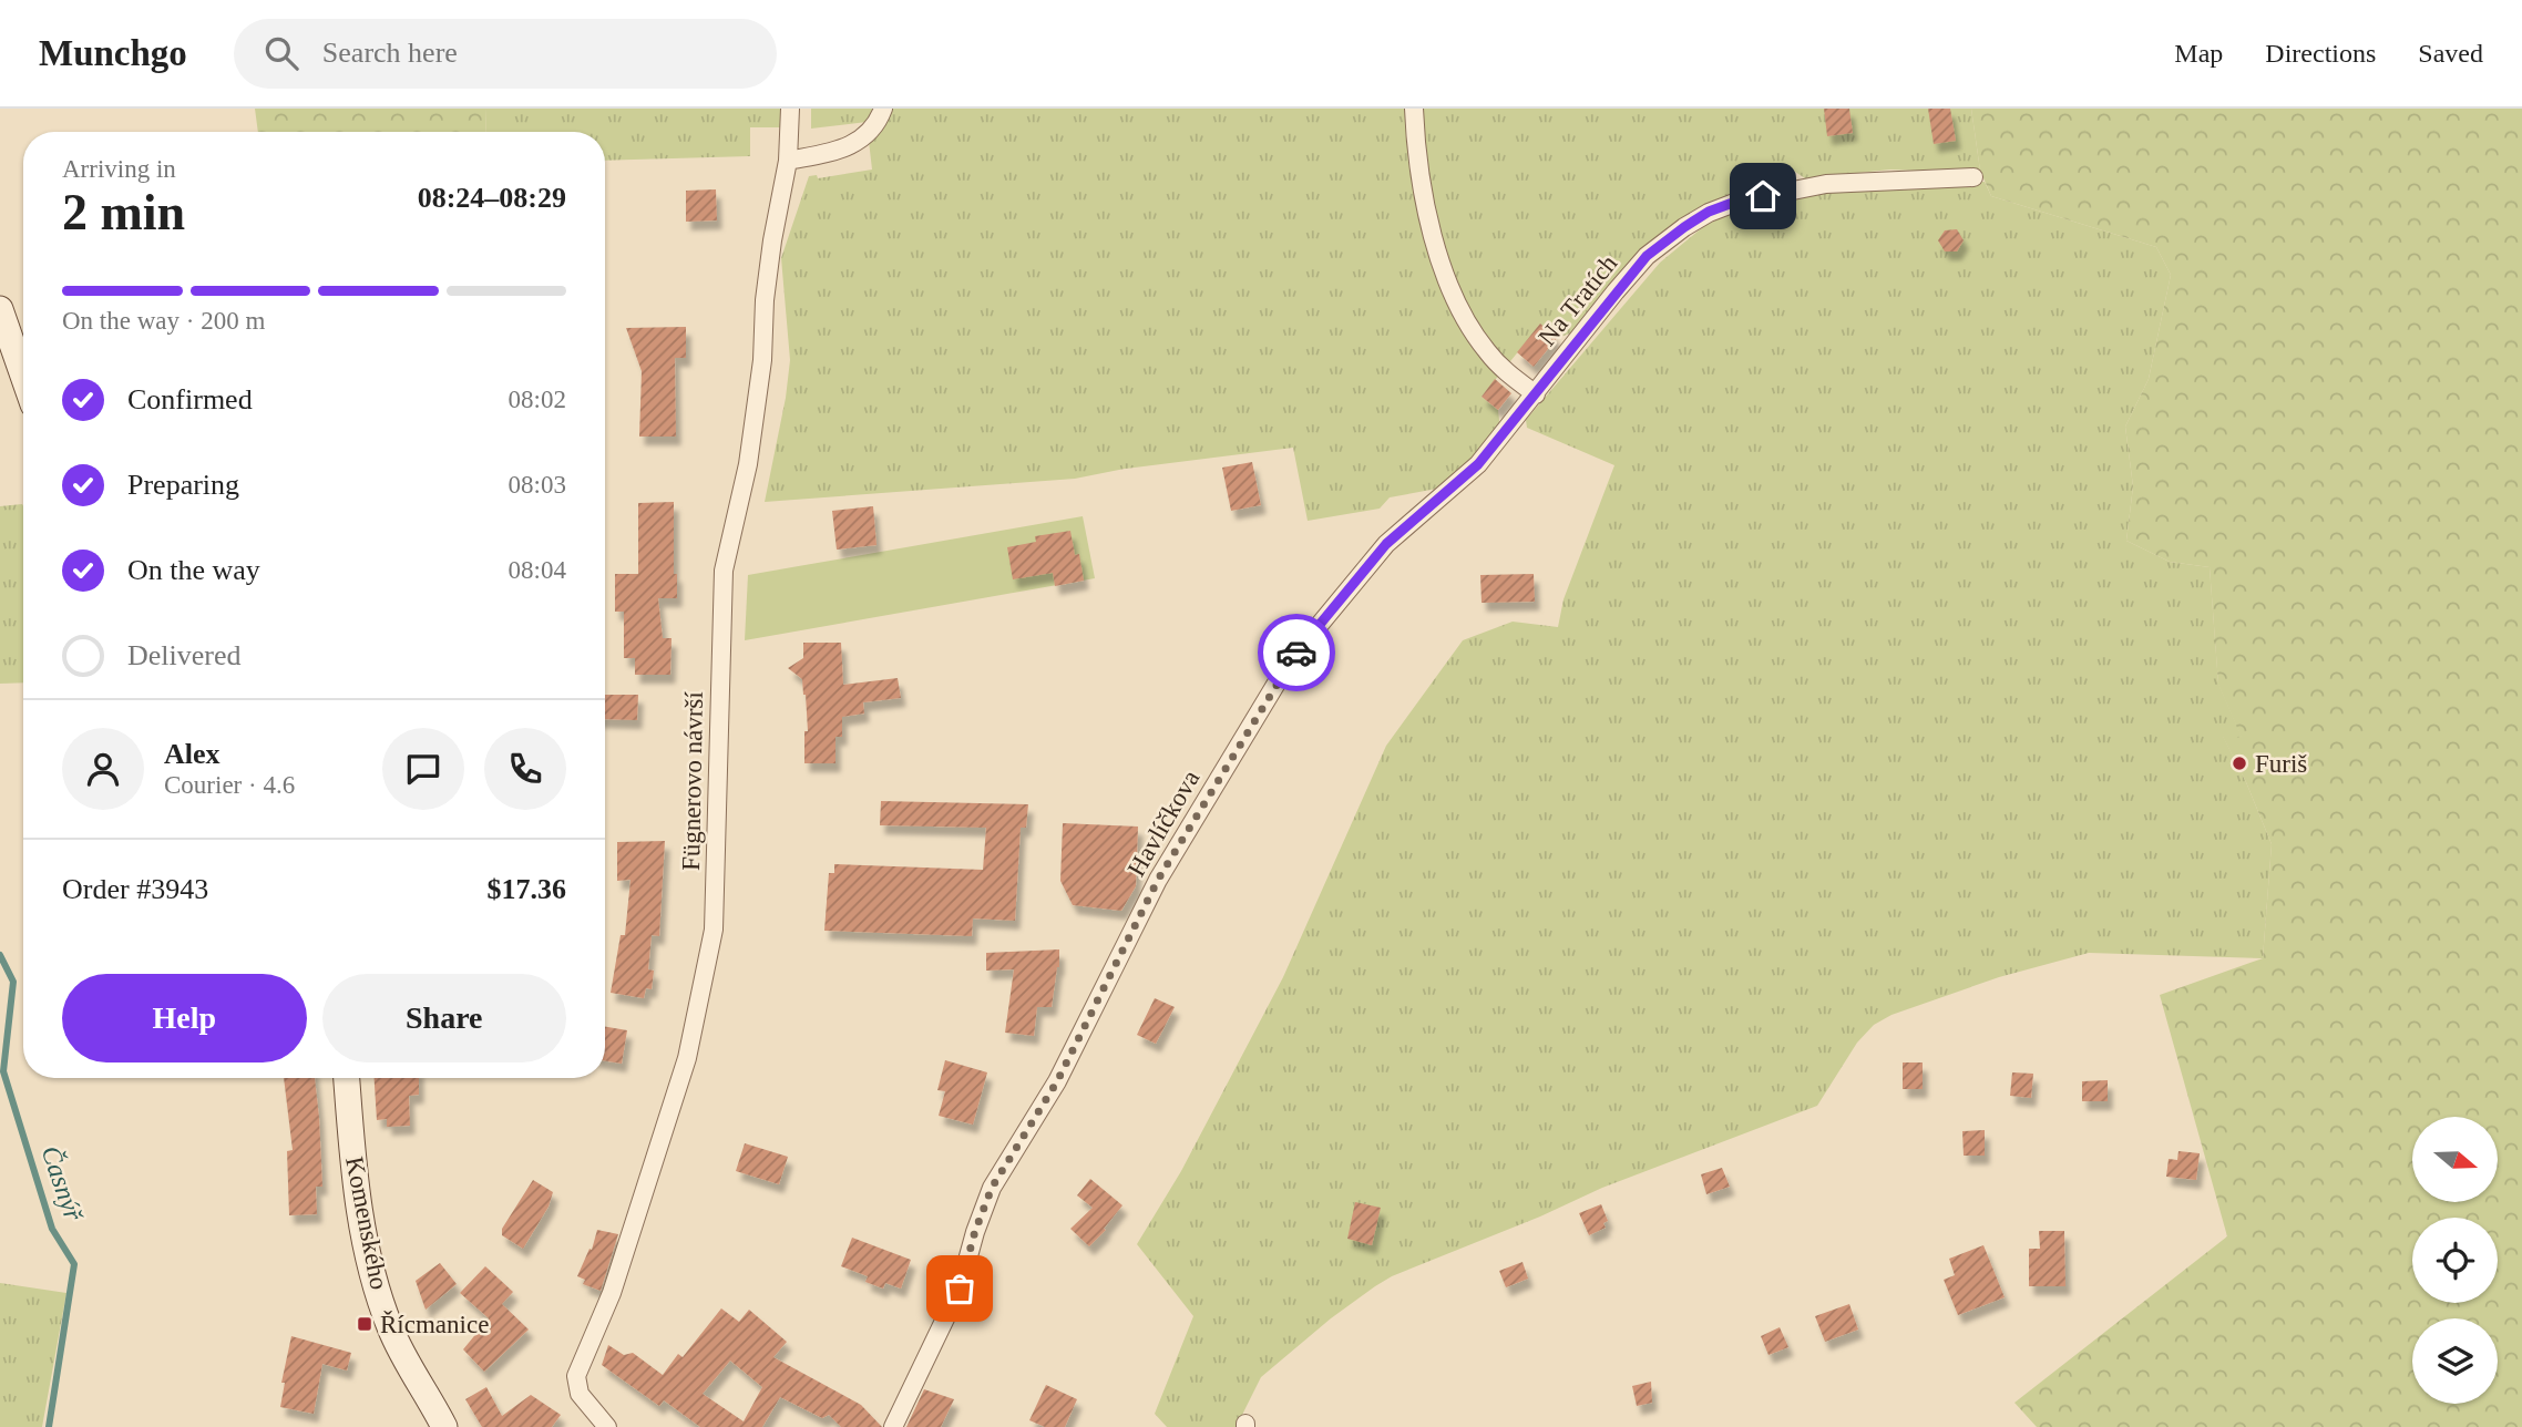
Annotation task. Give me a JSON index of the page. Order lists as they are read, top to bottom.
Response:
{
  "streets": {
    "main road": ["Komenského"],
    "street": ["Na Tratích", "Fügnerovo návrší", "Havlíčkova"]
  },
  "crossings": [
    ["Na Tratích", "Havlíčkova"]
  ],
  "water": ["Časnýř"],
  "places": {
    "other": ["Furiš"],
    "transit": ["Řícmanice"]
  },
  "north": "right",
  "page": {
    "header": "Munchgo",
    "search": "Search here",
    "nav": ["Map", "Directions", "Saved"],
    "heading": ["2 min", "Arriving in", "08:24–08:29"],
    "panel": [
      "Alex",
      "Courier · 4.6",
      "Order #3943",
      "$17.36"
    ],
    "bar": "On the way · 200 m",
    "list": [
      ["Confirmed", "08:02"],
      ["Preparing", "08:03"],
      ["On the way", "08:04"],
      "Delivered"
    ],
    "buttons": ["Help", "Share"]
  }
}
